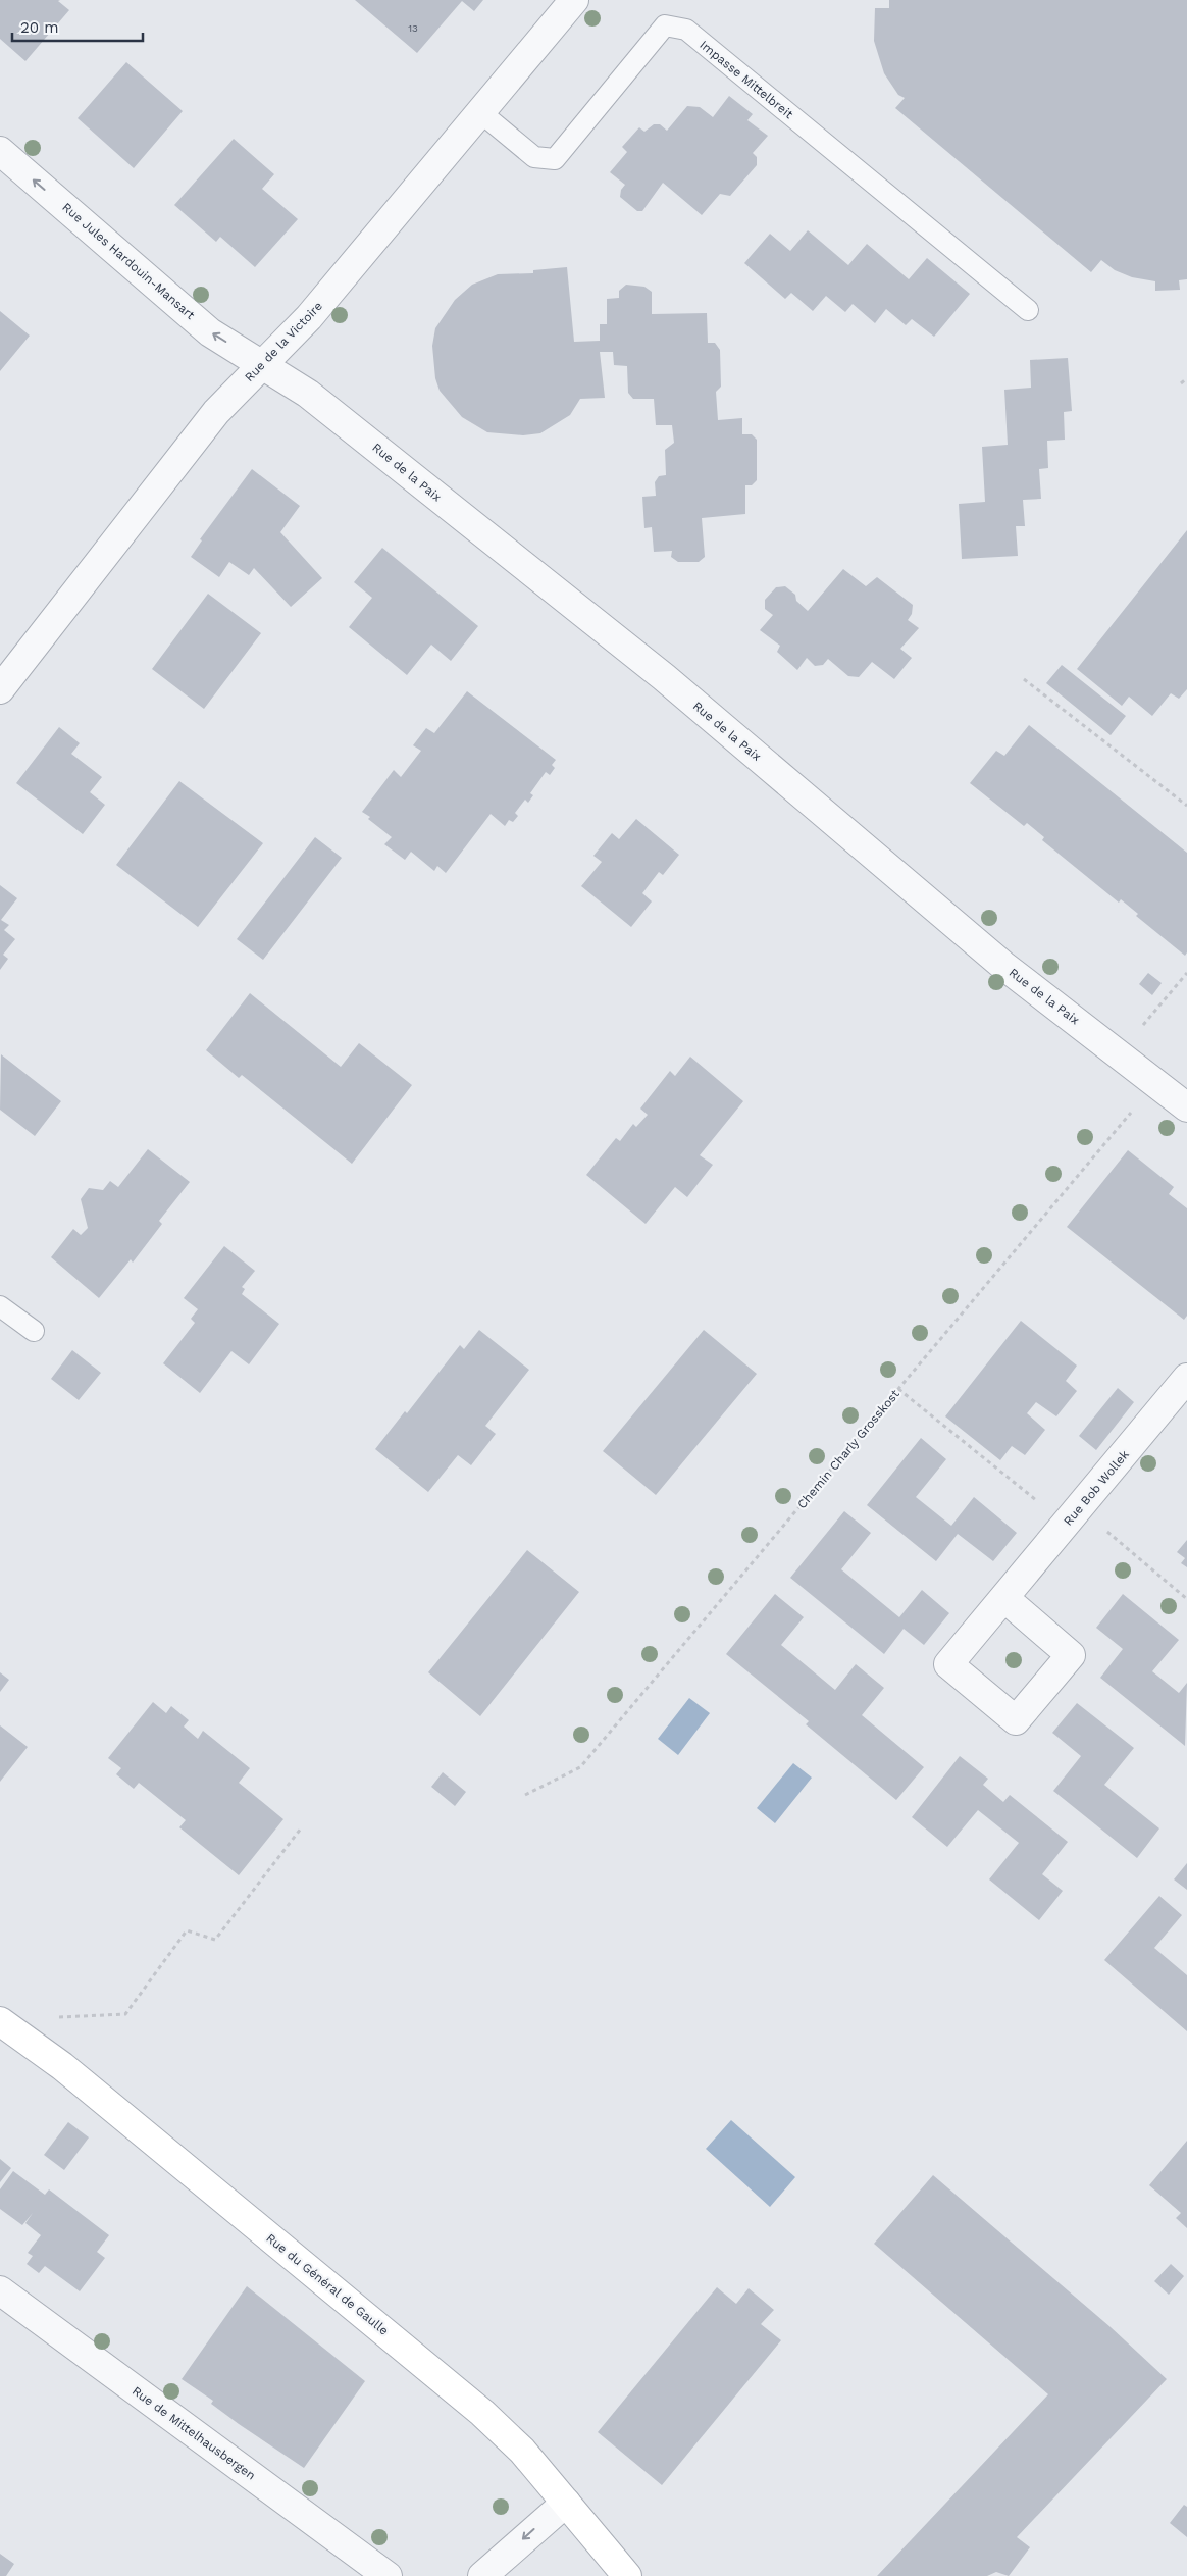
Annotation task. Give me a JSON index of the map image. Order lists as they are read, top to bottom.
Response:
{
  "streets": {
    "street": [
      "Rue Jules Hardouin-Mansart",
      "Rue de la Victoire",
      "Rue de la Paix",
      "Rue Bob Wollek",
      "Rue du Général de Gaulle",
      "Rue de Mittelhausbergen"
    ],
    "lane": ["Impasse Mittelbreit"],
    "path": ["Chemin Charly Grosskost"]
  },
  "crossings": [
    ["Impasse Mittelbreit", "Rue de la Victoire"],
    ["Rue Jules Hardouin-Mansart", "Rue de la Victoire"],
    ["Rue Jules Hardouin-Mansart", "Rue de la Paix"],
    ["Rue de la Victoire", "Rue de la Paix"],
    ["Rue de la Paix", "Chemin Charly Grosskost"]
  ],
  "one_way": ["Rue Jules Hardouin-Mansart"],
  "house_numbers": ["13"],
  "scale_bar": "20 m"
}
